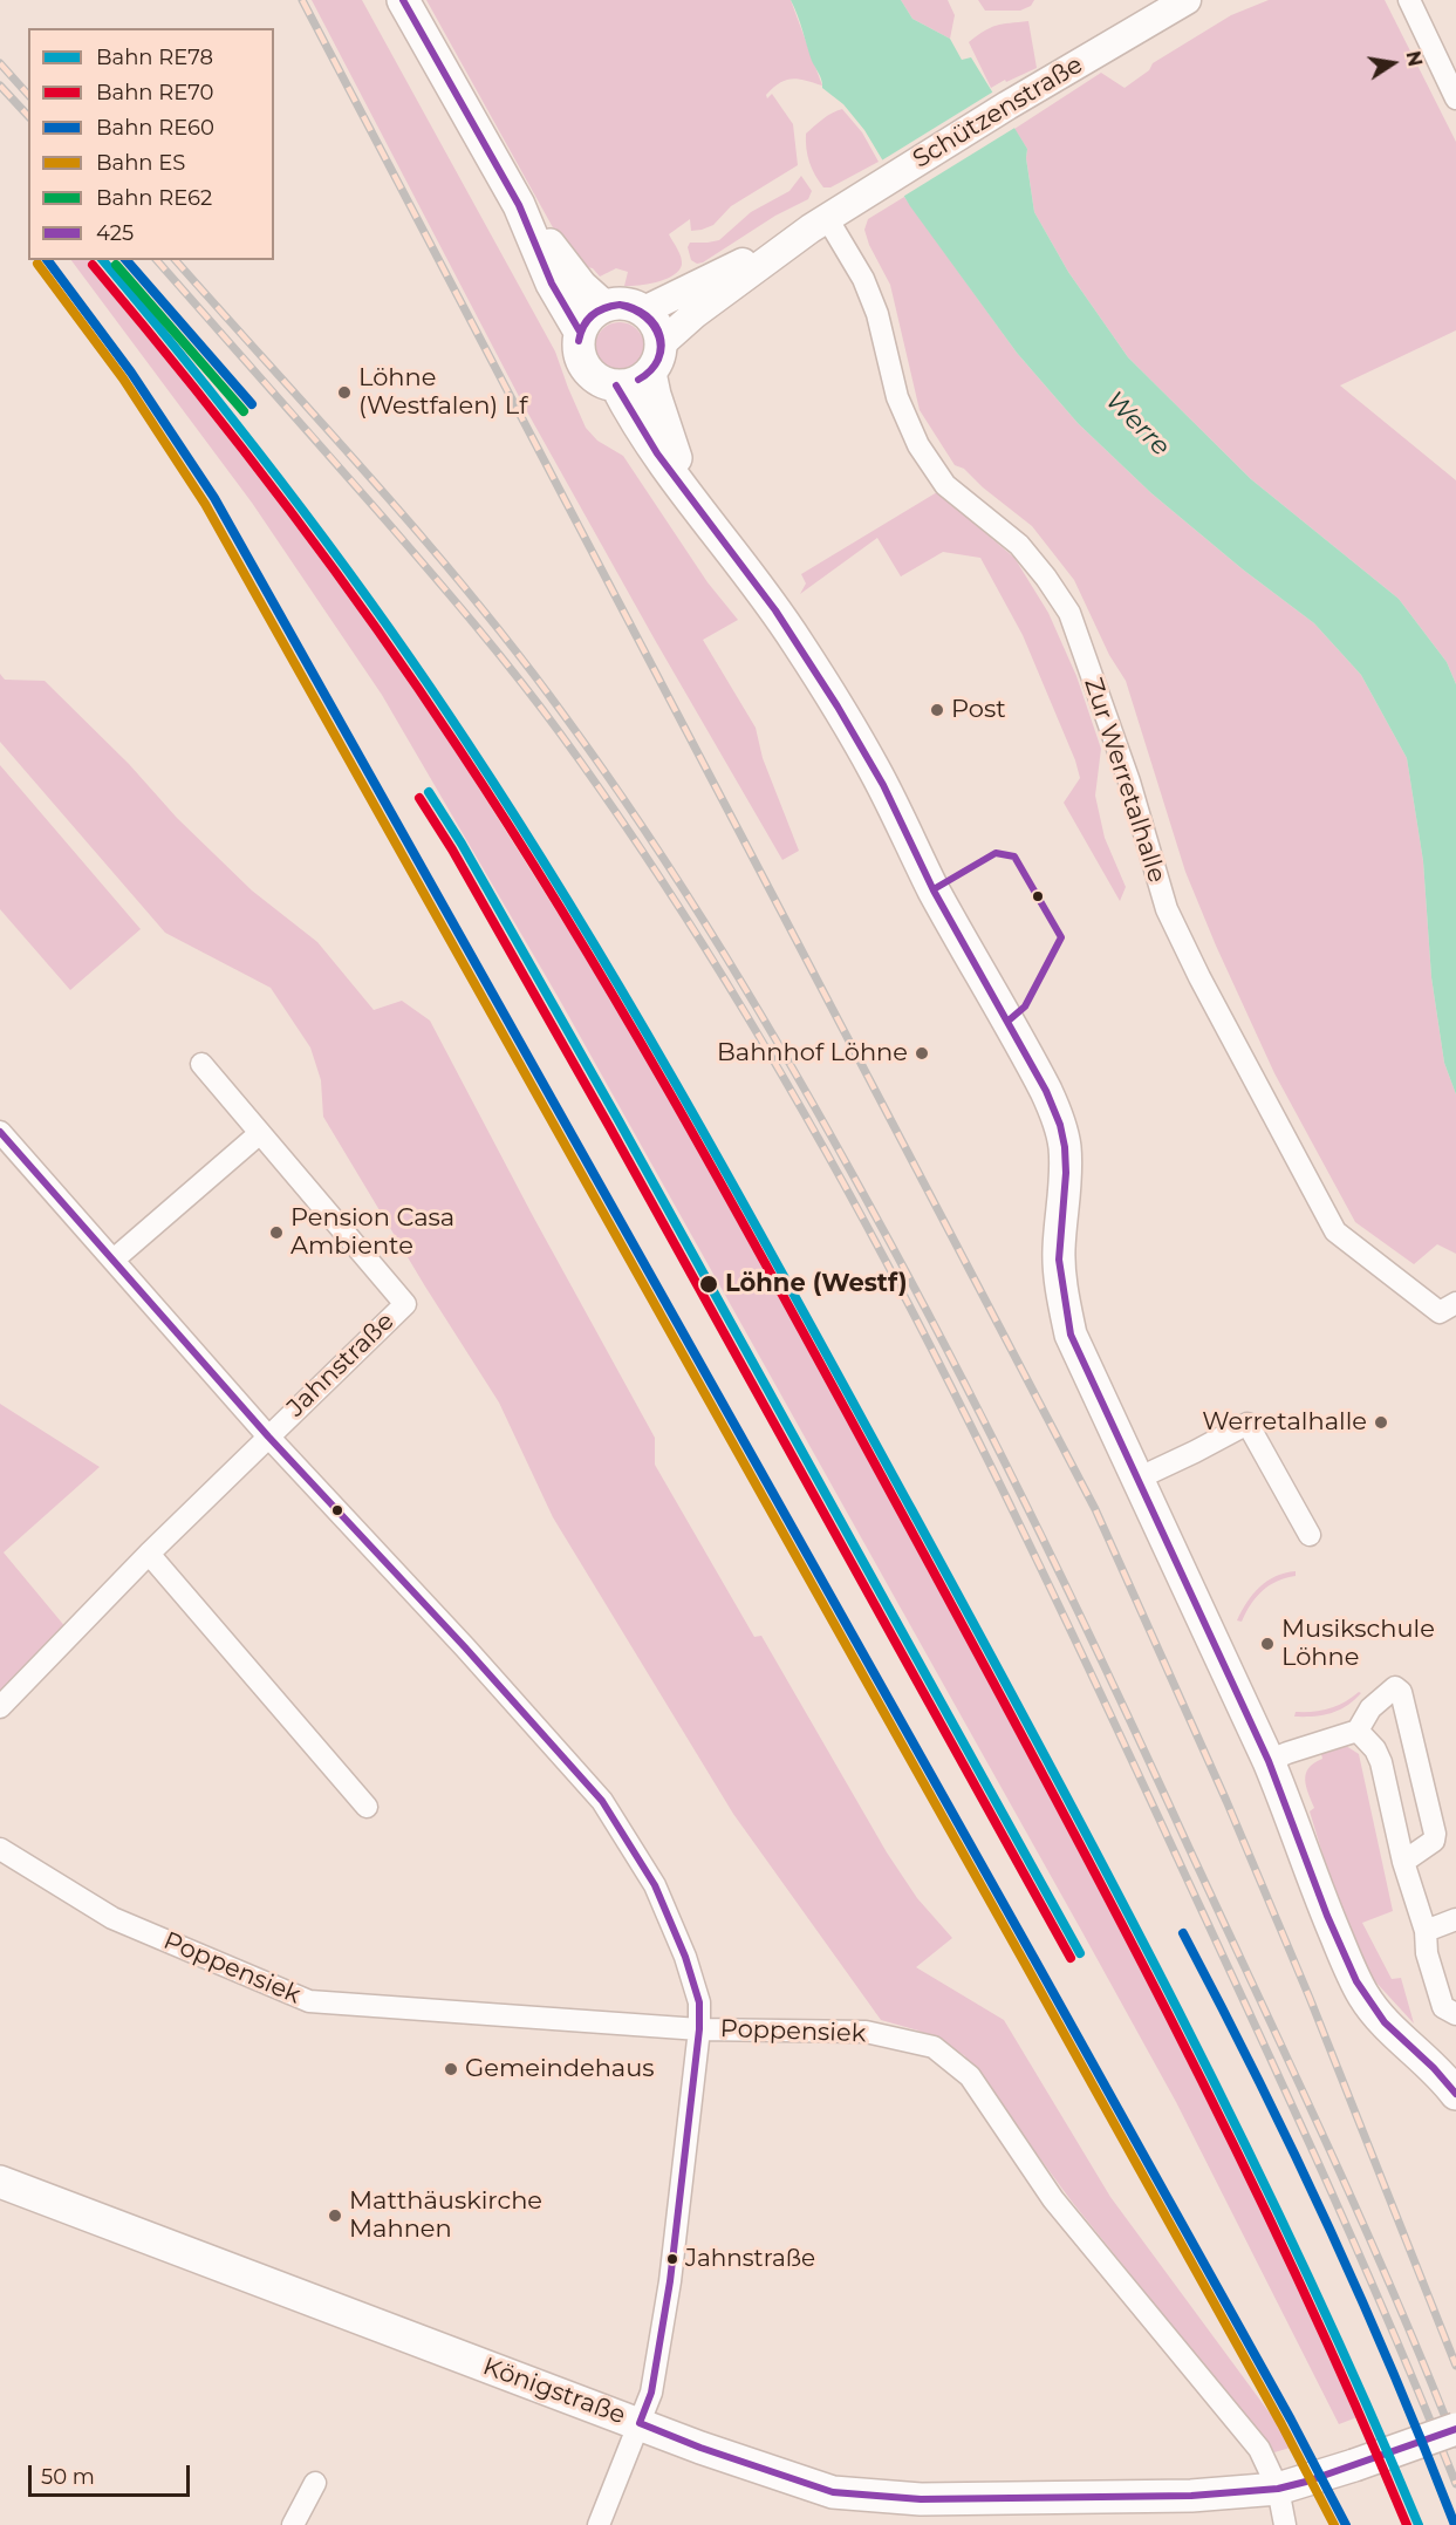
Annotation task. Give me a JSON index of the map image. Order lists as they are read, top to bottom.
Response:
{
  "streets": {
    "main road": ["Königstraße"],
    "street": [
      "Schützenstraße",
      "Zur Werretalhalle",
      "Jahnstraße",
      "Poppensiek"
    ]
  },
  "crossings": [
    ["Schützenstraße", "Zur Werretalhalle"],
    ["Jahnstraße", "Poppensiek"],
    ["Jahnstraße", "Königstraße"],
    ["Poppensiek", "Königstraße"]
  ],
  "water": ["Werre"],
  "places": [
    "Löhne (Westfalen) Lf",
    "Post",
    "Bahnhof Löhne",
    "Pension Casa Ambiente",
    "Löhne (Westf)",
    "Werretalhalle",
    "Musikschule Löhne",
    "Gemeindehaus",
    "Matthäuskirche Mahnen",
    "Jahnstraße"
  ],
  "lines": [
    "transit line 425",
    "rail line RE78",
    "rail line RE60",
    "rail line ES",
    "rail line RE70",
    "rail line RE62"
  ],
  "legend": [
    "Bahn RE78",
    "Bahn RE70",
    "Bahn RE60",
    "Bahn ES",
    "Bahn RE62",
    "425"
  ],
  "scale_bar": "50 m",
  "north": "right"
}
